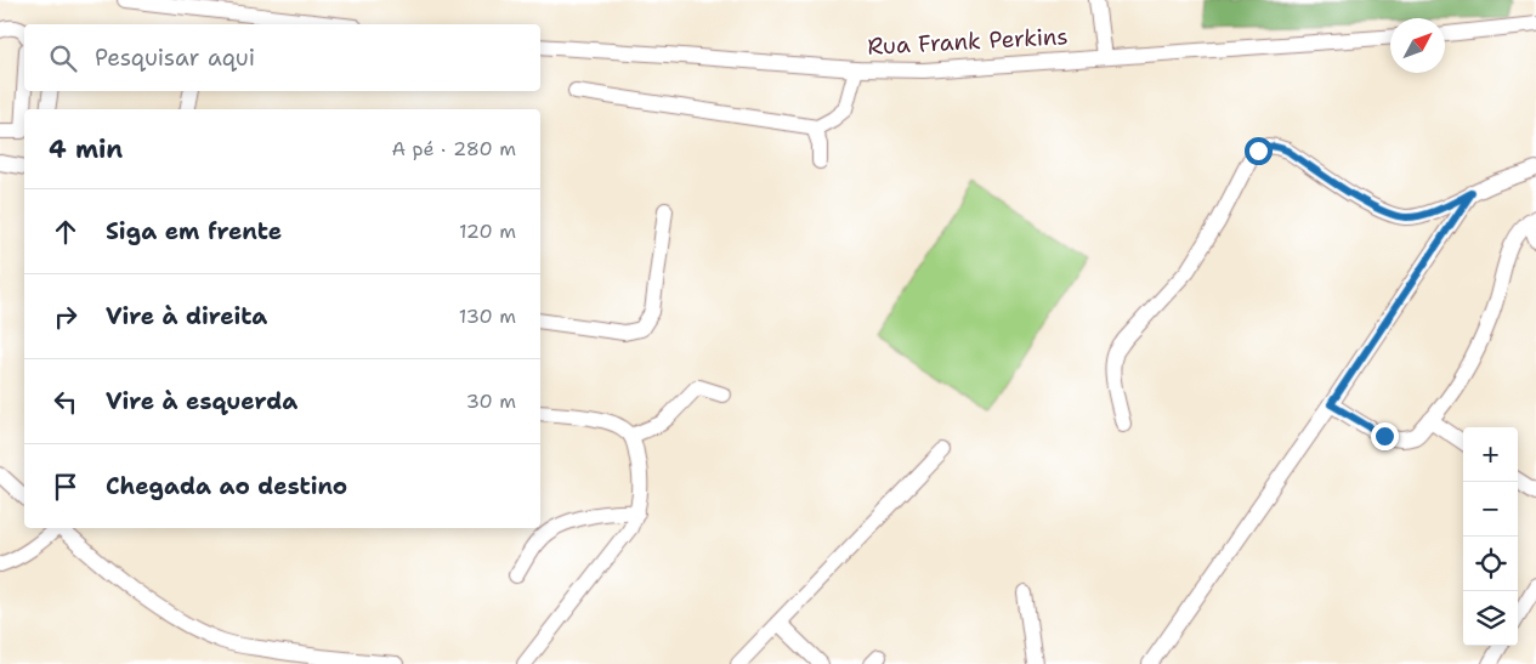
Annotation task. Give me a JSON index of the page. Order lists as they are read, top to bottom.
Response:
{
  "streets": {
    "street": ["Rua Frank Perkins"]
  },
  "north": "top right",
  "page": {
    "search": "Pesquisar aqui",
    "heading": ["4 min", "A pé · 280 m"],
    "list": [
      ["Siga em frente", "120 m"],
      ["Vire à direita", "130 m"],
      ["Vire à esquerda", "30 m"],
      "Chegada ao destino"
    ],
    "map_buttons": ["+", "−"]
  }
}
